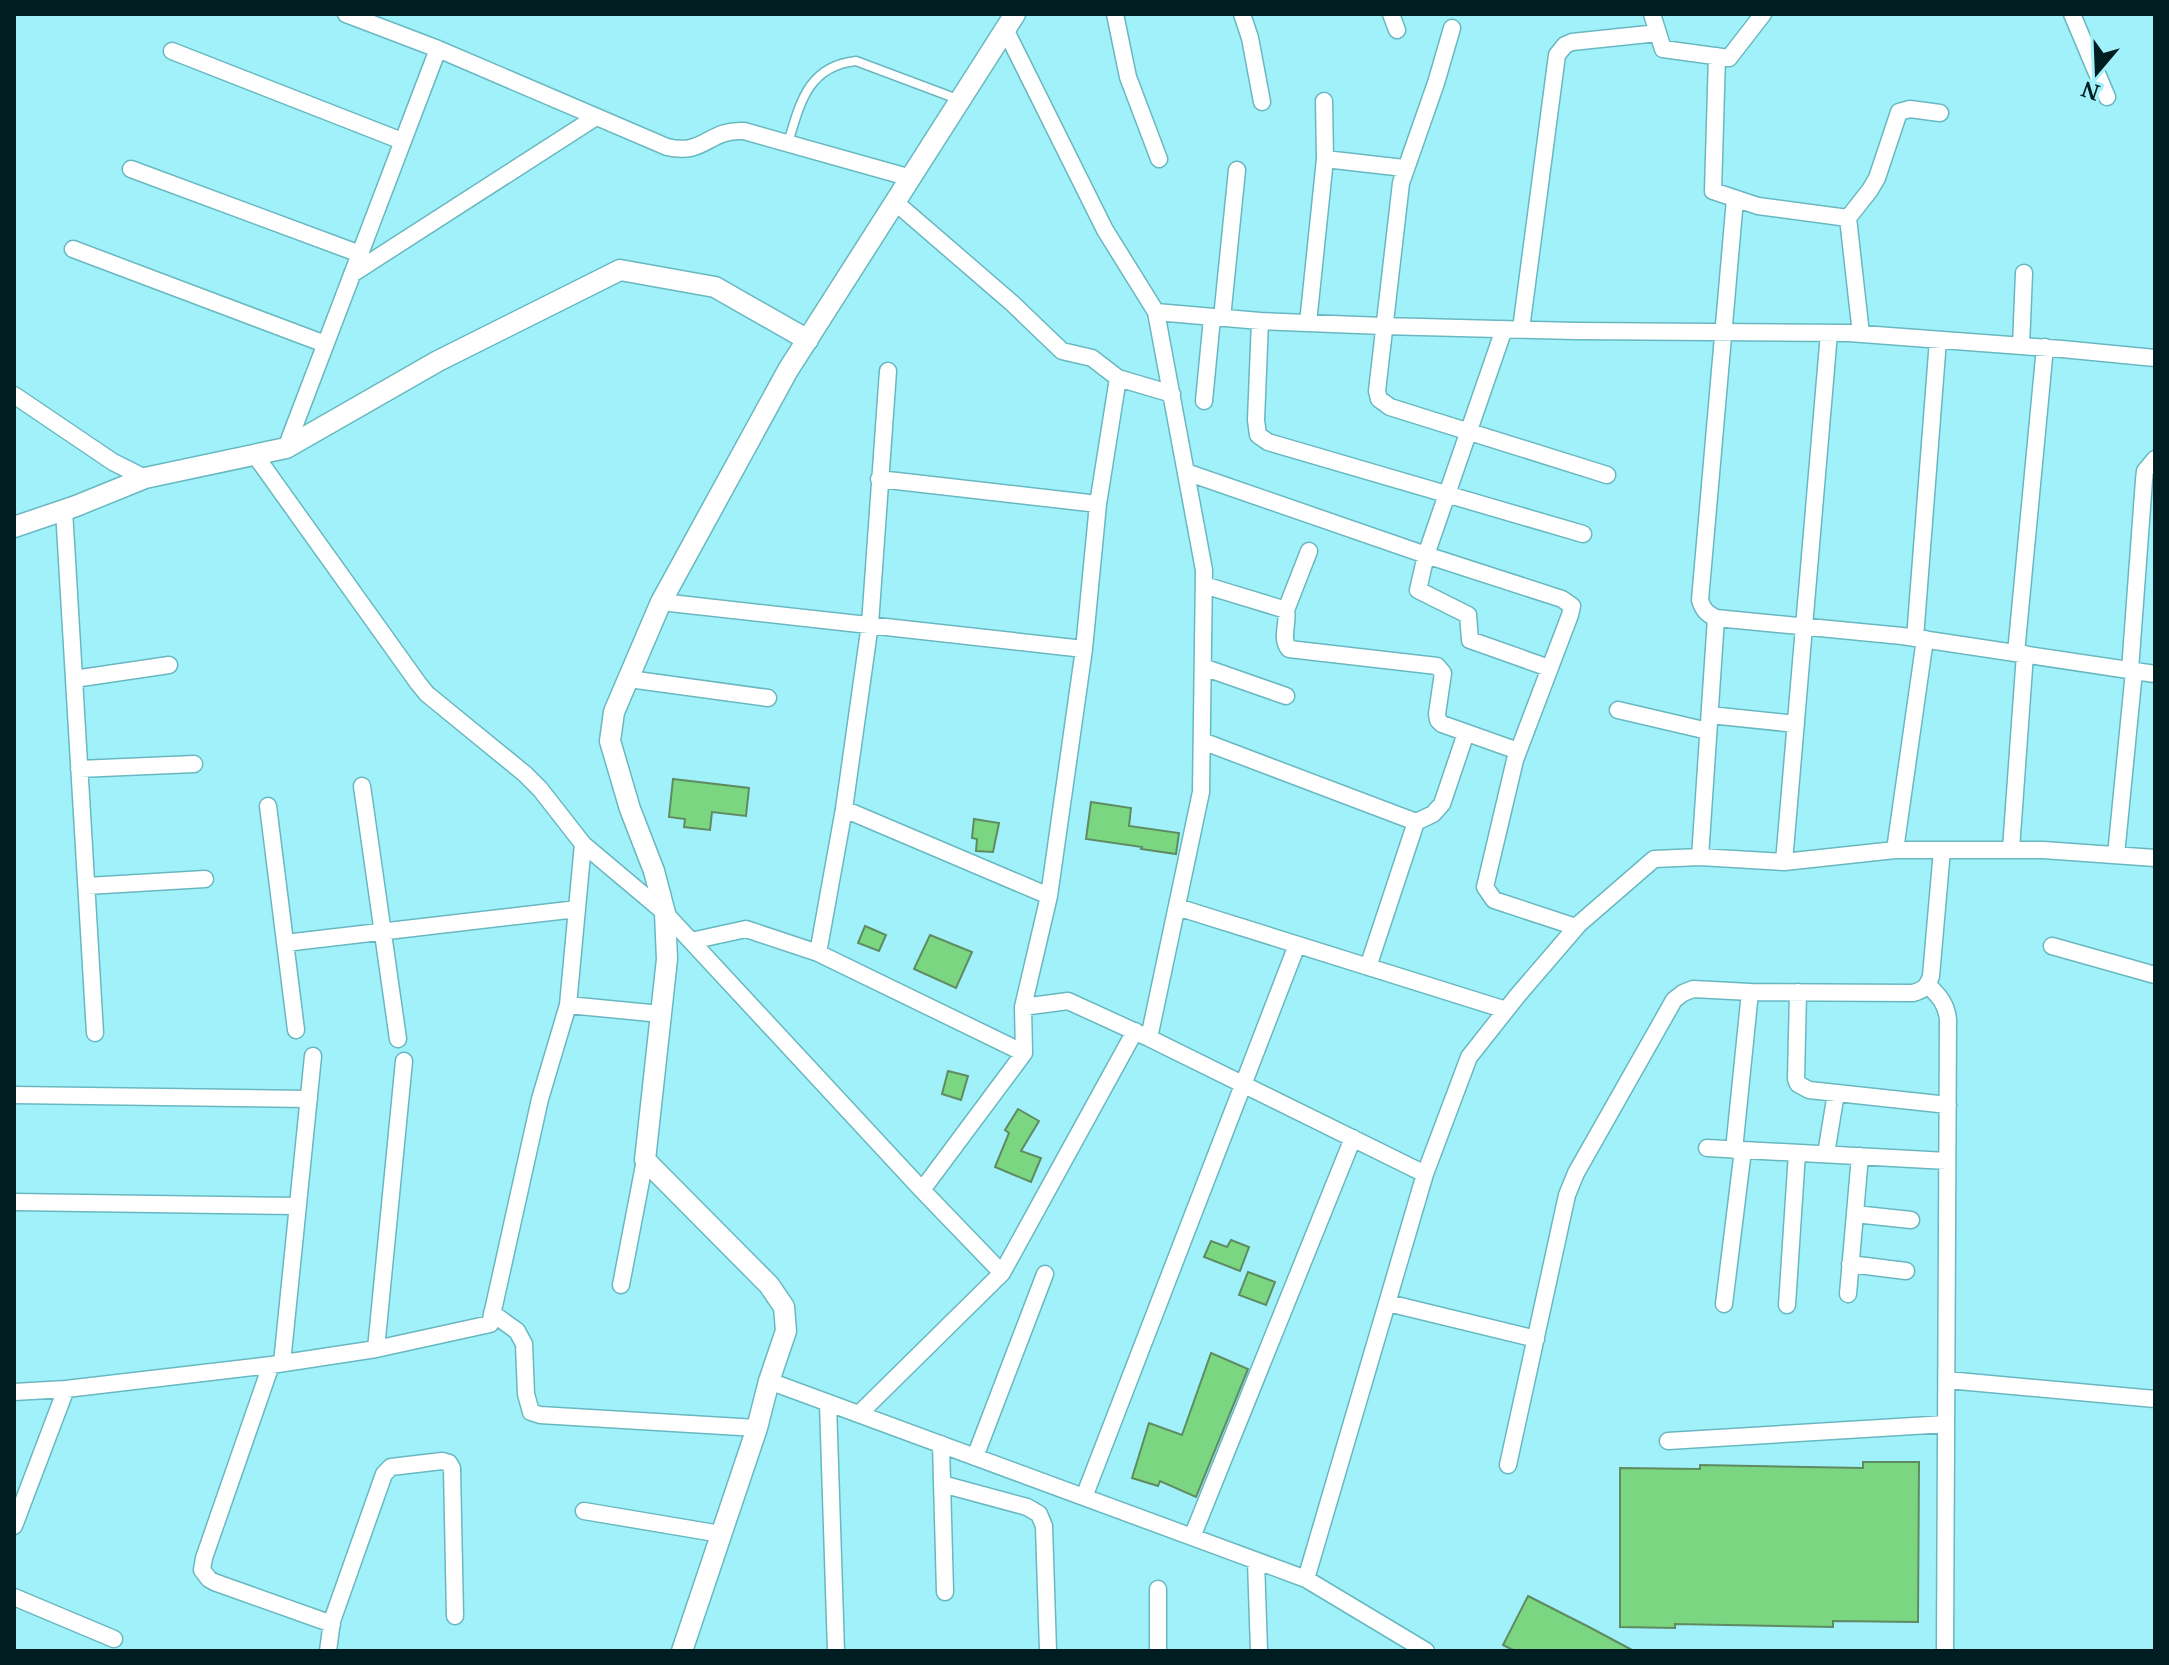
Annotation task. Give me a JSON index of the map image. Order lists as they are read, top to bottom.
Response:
{
  "north": "bottom"
}
